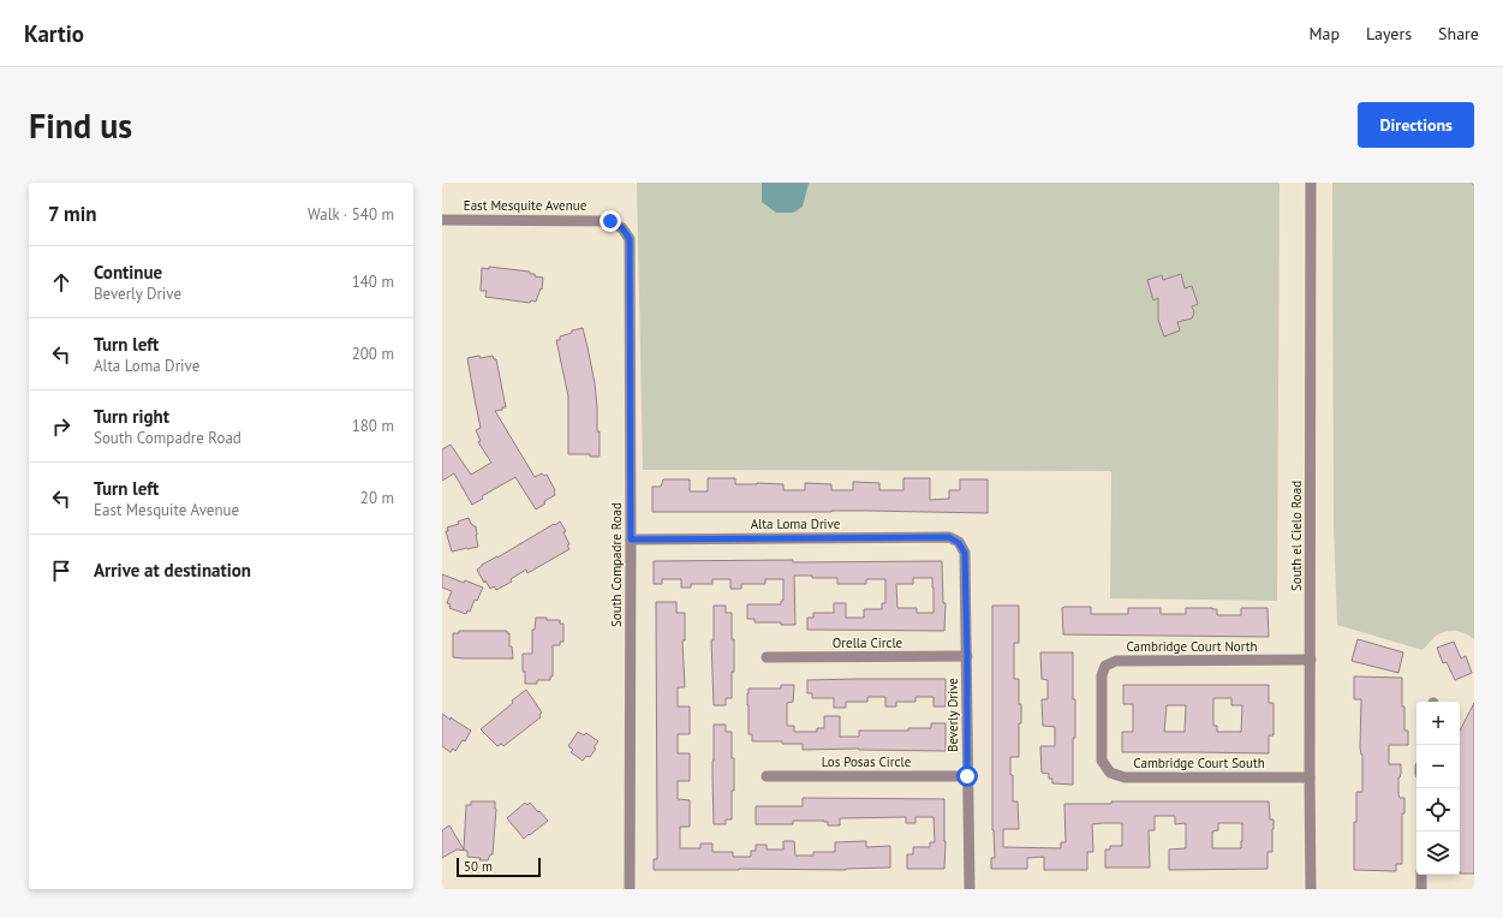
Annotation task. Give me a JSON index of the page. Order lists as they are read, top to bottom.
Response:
{
  "streets": {
    "street": [
      "East Mesquite Avenue",
      "Alta Loma Drive",
      "South el Cielo Road",
      "South Compadre Road",
      "Orella Circle",
      "Cambridge Court North",
      "Beverly Drive",
      "Los Posas Circle",
      "Cambridge Court South"
    ]
  },
  "crossings": [
    ["East Mesquite Avenue", "South Compadre Road"],
    ["Alta Loma Drive", "South Compadre Road"],
    ["Alta Loma Drive", "Beverly Drive"],
    ["South el Cielo Road", "Cambridge Court North"],
    ["South el Cielo Road", "Cambridge Court South"],
    ["Orella Circle", "Beverly Drive"],
    ["Cambridge Court North", "Cambridge Court South"],
    ["Beverly Drive", "Los Posas Circle"]
  ],
  "scale_bar": "50 m",
  "page": {
    "header": "Kartio",
    "nav": ["Map", "Layers", "Share"],
    "buttons": "Directions",
    "title": "Find us",
    "heading": ["7 min", "Walk · 540 m"],
    "list": [
      ["Continue", "Beverly Drive", "140 m"],
      ["Turn left", "Alta Loma Drive", "200 m"],
      ["Turn right", "South Compadre Road", "180 m"],
      ["Turn left", "East Mesquite Avenue", "20 m"],
      "Arrive at destination"
    ],
    "map_buttons": ["+", "−"],
    "scale": "50 m"
  }
}
